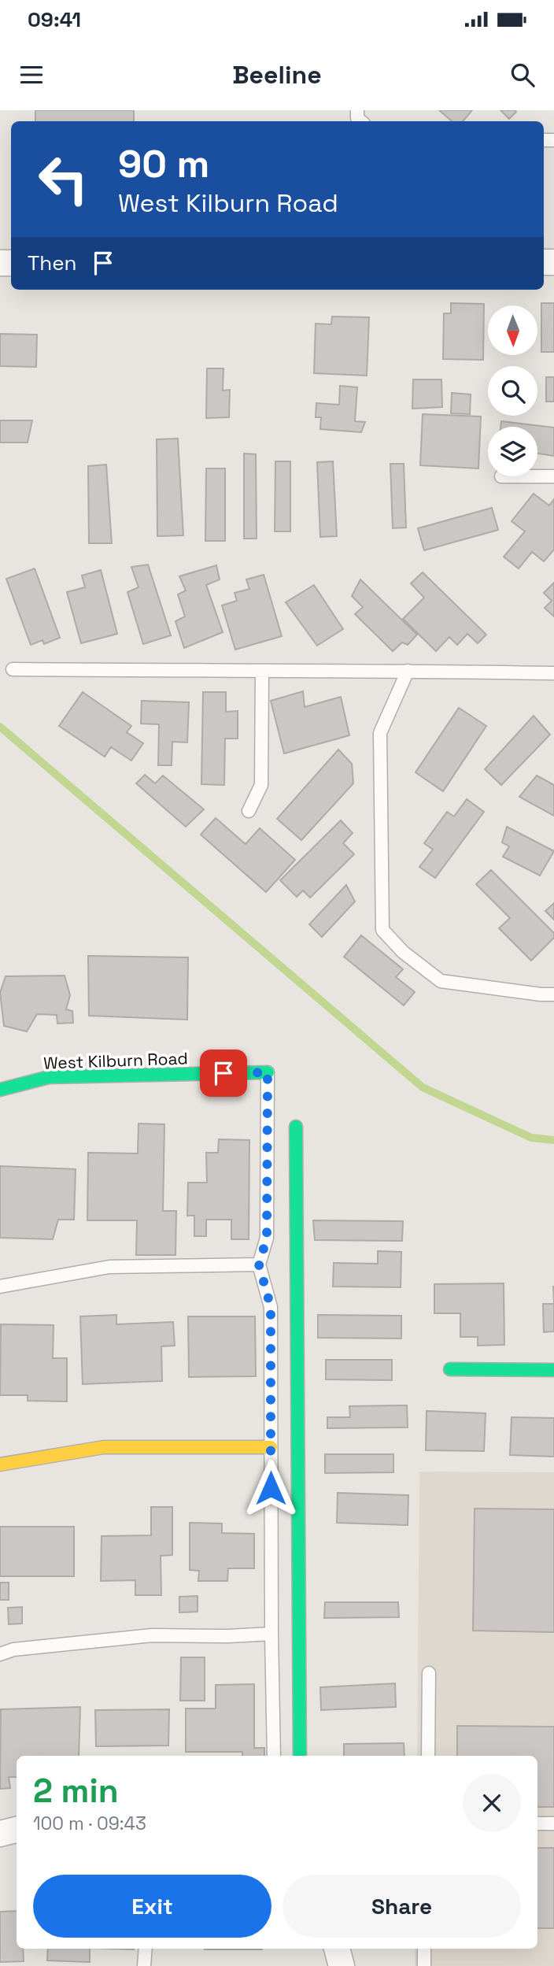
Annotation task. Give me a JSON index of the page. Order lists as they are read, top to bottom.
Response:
{
  "streets": {
    "street": ["West Kilburn Road"]
  },
  "north": "bottom",
  "page": {
    "status": "09:41",
    "header": "Beeline",
    "turn": ["90 m", "West Kilburn Road"],
    "then": "Then",
    "heading": ["2 min", "100 m · 09:43"],
    "buttons": ["Exit", "Share"]
  }
}
